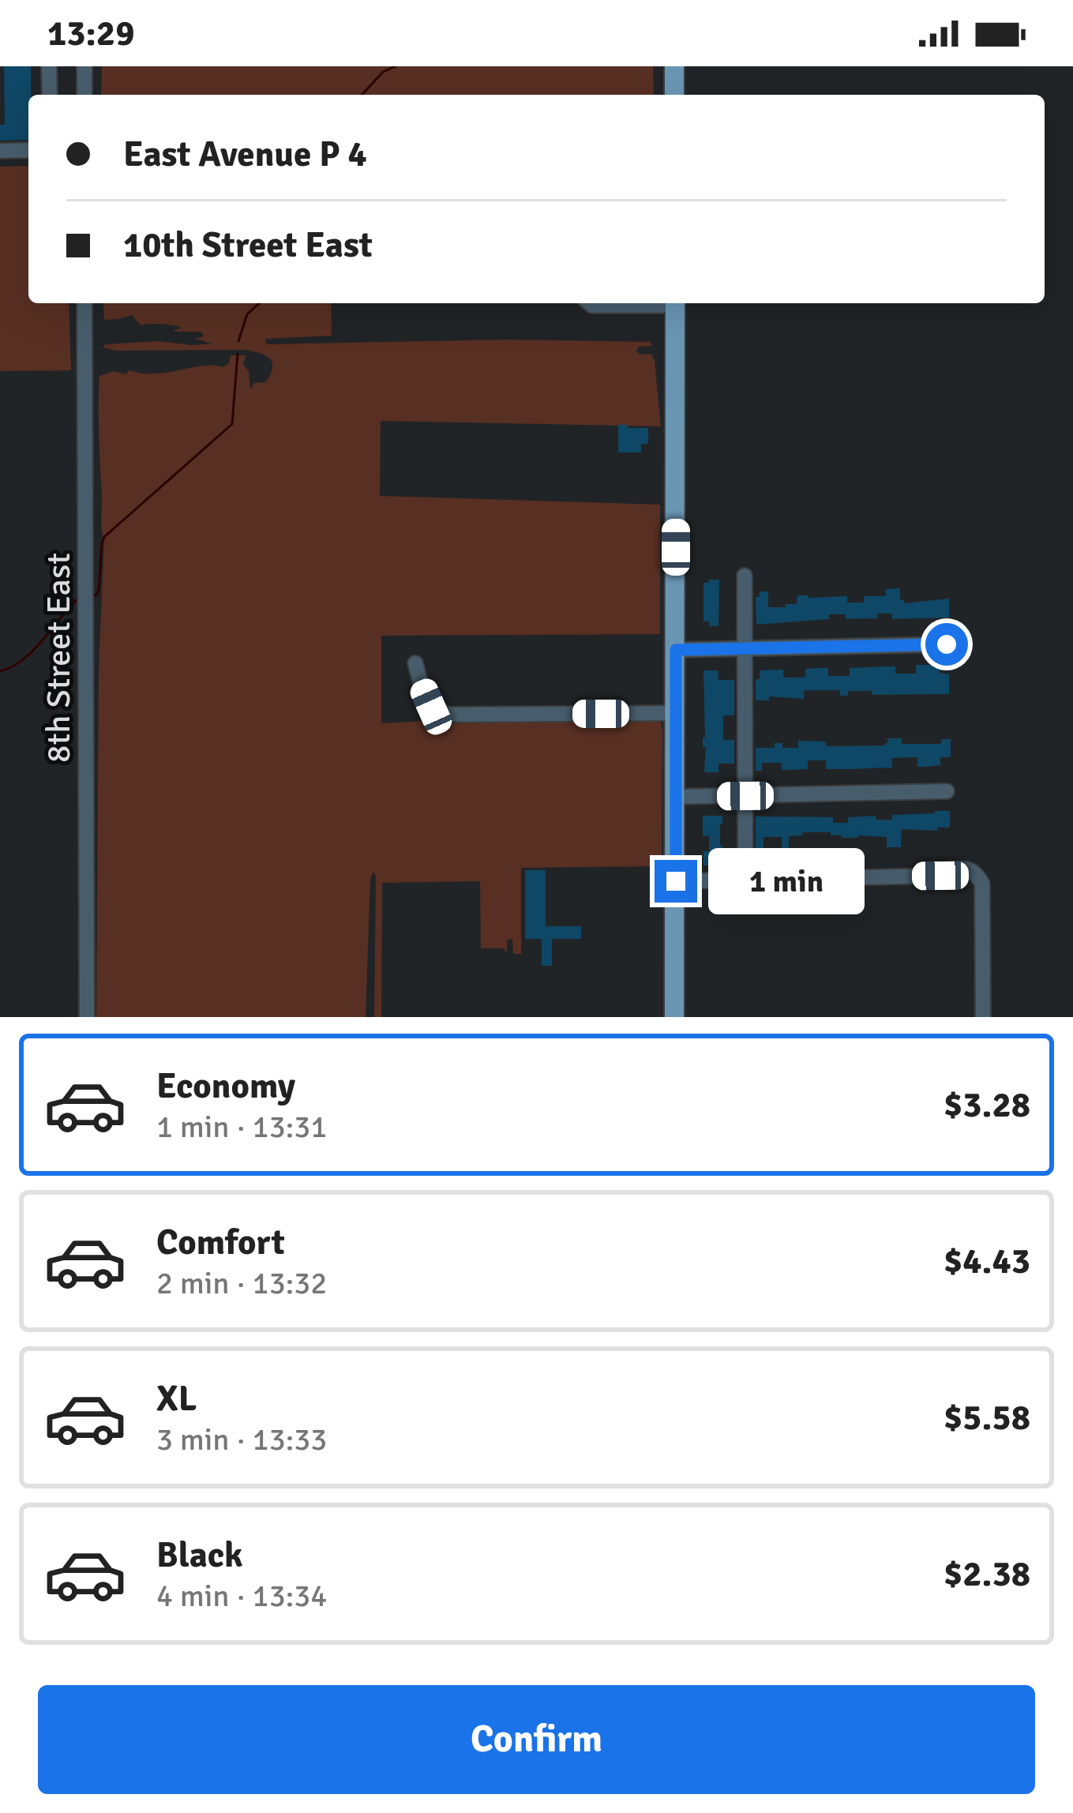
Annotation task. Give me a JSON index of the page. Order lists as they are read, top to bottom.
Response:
{
  "streets": {
    "street": ["8th Street East"]
  },
  "page": {
    "status": "13:29",
    "banner": ["East Avenue P 4", "10th Street East"],
    "bubble": "1 min",
    "list": [
      {
        "name": "Economy",
        "note": "1 min · 13:31",
        "value": "$3.28"
      },
      {
        "name": "Comfort",
        "note": "2 min · 13:32",
        "value": "$4.43"
      },
      {
        "name": "XL",
        "note": "3 min · 13:33",
        "value": "$5.58"
      },
      {
        "name": "Black",
        "note": "4 min · 13:34",
        "value": "$2.38"
      }
    ],
    "buttons": "Confirm"
  }
}
